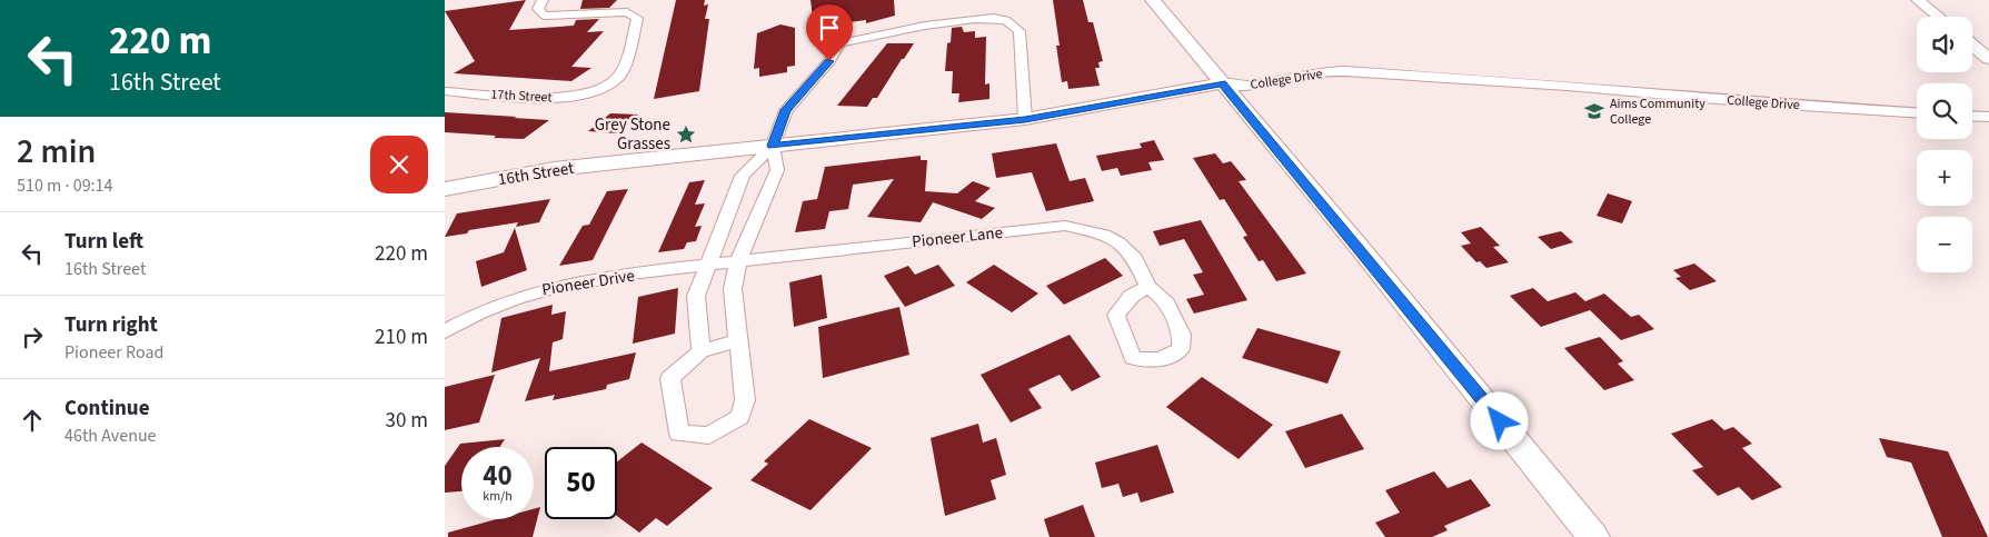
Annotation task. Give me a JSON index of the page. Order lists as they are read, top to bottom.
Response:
{
  "streets": {
    "main road": ["16th Street"],
    "street": [
      "College Drive",
      "17th Street",
      "Pioneer Lane",
      "Pioneer Drive"
    ]
  },
  "crossings": [
    ["College Drive", "16th Street"],
    ["Pioneer Lane", "Pioneer Drive"]
  ],
  "places": {
    "school or university": ["Aims Community College"],
    "place": ["Grey Stone Grasses"]
  },
  "page": {
    "turn": ["220 m", "16th Street"],
    "map_buttons": ["+", "−"],
    "heading": ["2 min", "510 m · 09:14"],
    "list": [
      {
        "name": "Turn left",
        "note": "16th Street",
        "value": "220 m"
      },
      {
        "name": "Turn right",
        "note": "Pioneer Road",
        "value": "210 m"
      },
      {
        "name": "Continue",
        "note": "46th Avenue",
        "value": "30 m"
      }
    ],
    "speed": "40 km/h",
    "limit": "50"
  }
}
